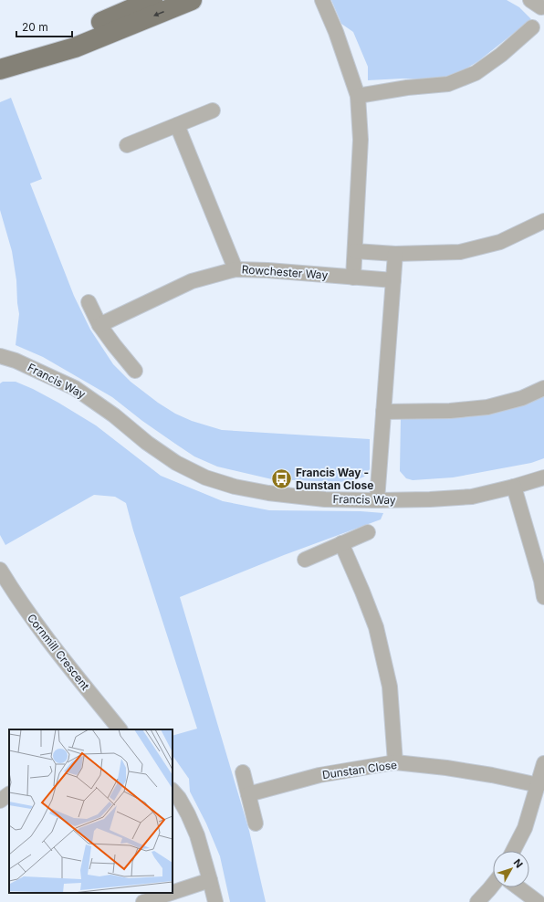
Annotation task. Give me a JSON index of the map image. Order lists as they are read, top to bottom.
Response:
{
  "streets": {
    "street": [
      "Rowchester Way",
      "Francis Way",
      "Cornmill Crescent",
      "Dunstan Close"
    ]
  },
  "places": {
    "bus stop": ["Francis Way - Dunstan Close"]
  },
  "scale_bar": "20 m",
  "north": "top right"
}
